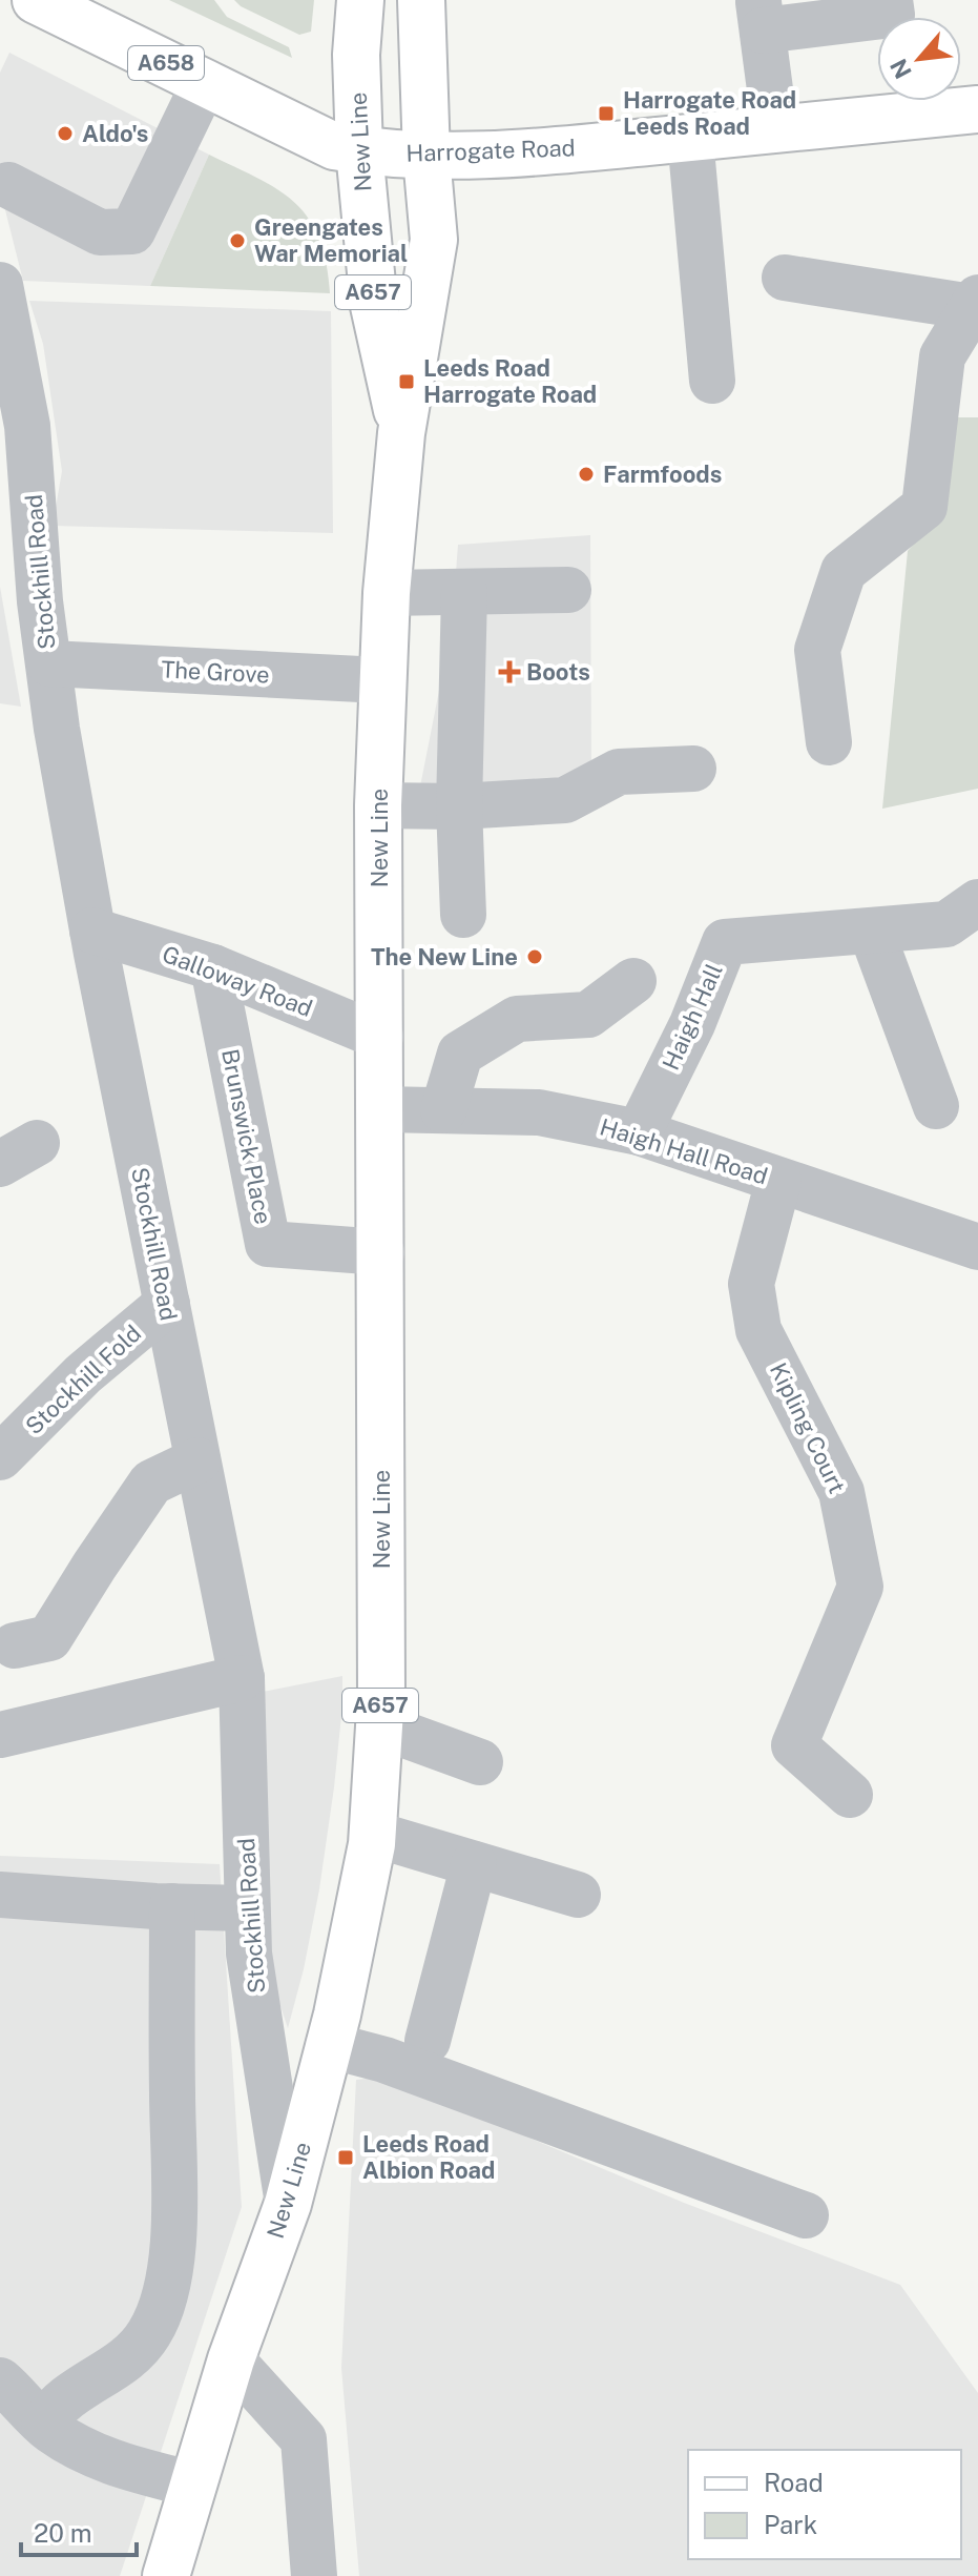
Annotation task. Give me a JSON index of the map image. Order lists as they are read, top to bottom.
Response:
{
  "streets": {
    "main road": [
      "A658",
      "New Line",
      "Harrogate Road",
      "A657"
    ],
    "street": [
      "Stockhill Road",
      "The Grove",
      "Galloway Road",
      "Haigh Hall",
      "Brunswick Place",
      "Haigh Hall Road",
      "Stockhill Fold",
      "Kipling Court"
    ]
  },
  "crossings": [
    ["New Line", "Harrogate Road"],
    ["New Line", "Stockhill Road"],
    ["New Line", "The Grove"],
    ["New Line", "Galloway Road"],
    ["New Line", "Brunswick Place"],
    ["New Line", "Haigh Hall Road"],
    ["Stockhill Road", "The Grove"],
    ["Stockhill Road", "Galloway Road"],
    ["Stockhill Road", "Stockhill Fold"],
    ["Galloway Road", "Brunswick Place"],
    ["Haigh Hall", "Haigh Hall Road"],
    ["Haigh Hall Road", "Kipling Court"]
  ],
  "places": {
    "transit": ["Harrogate Road Leeds Road", "Leeds Road Harrogate Road", "Leeds Road Albion Road"],
    "other": [
      "Aldo's",
      "Greengates War Memorial",
      "Farmfoods",
      "The New Line"
    ],
    "health": ["Boots"]
  },
  "legend": ["Road", "Park"],
  "scale_bar": "20 m",
  "north": "bottom left"
}
